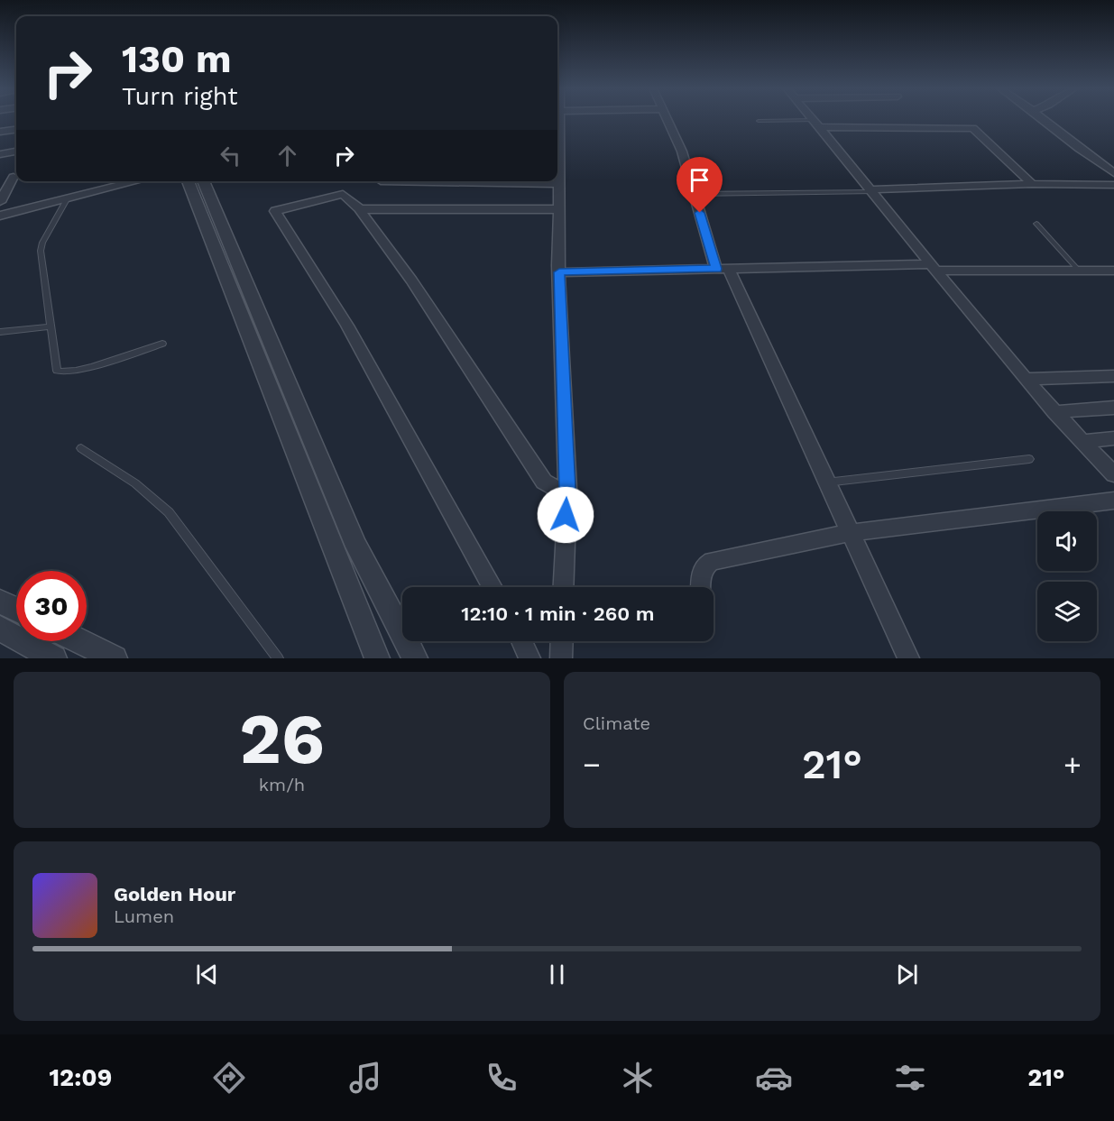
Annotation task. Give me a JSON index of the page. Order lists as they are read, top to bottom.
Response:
{
  "page": {
    "turn": ["130 m", "Turn right"],
    "limit": "30",
    "trip": "12:10 · 1 min · 260 m",
    "tile": [
      ["26", "km/h"],
      "Climate"
    ],
    "heat": ["−", "21°", "+"],
    "song": ["Golden Hour", "Lumen"],
    "tabs": ["12:09", "21°"]
  }
}
